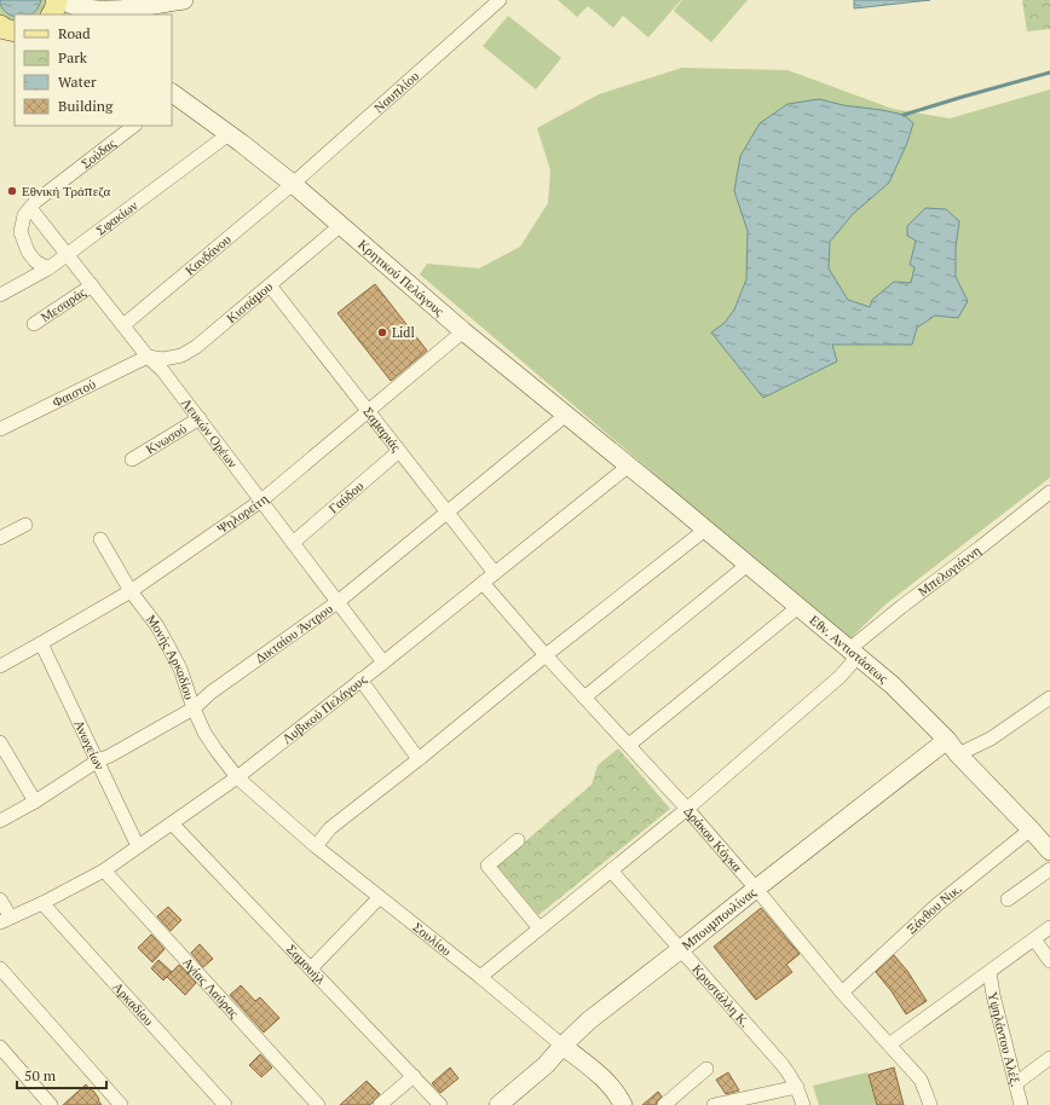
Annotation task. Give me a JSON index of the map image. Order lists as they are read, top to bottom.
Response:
{
  "streets": {
    "street": [
      "Ναυπλίου",
      "Σούδας",
      "Σφακίων",
      "Κανδάνου",
      "Κρητικού Πελάγους",
      "Κισσάμου",
      "Μεσαράς",
      "Φαιστού",
      "Σαμαριάς",
      "Λευκών Ορέων",
      "Κνωσού",
      "Γαύδου",
      "Ψηλορείτη",
      "Μπελογιάννη",
      "Δικταίου Άντρου",
      "Εθν. Αντιστάσεως",
      "Μονής Αρκαδίου",
      "Λυβικού Πελάγους",
      "Ανωγείων",
      "Δράκου Κόγκα",
      "Ξάνθου Νικ.",
      "Μπουμπουλίνας",
      "Σουλίου",
      "Σαμουήλ",
      "Αγίας Λαύρας",
      "Κρυστάλλη Κ.",
      "Αρκαδίου",
      "Υψηλάντου Αλέξ."
    ]
  },
  "crossings": [
    ["Ναυπλίου", "Κανδάνου"],
    ["Ναυπλίου", "Κρητικού Πελάγους"],
    ["Σούδας", "Σφακίων"],
    ["Σούδας", "Λευκών Ορέων"],
    ["Σφακίων", "Κρητικού Πελάγους"],
    ["Σφακίων", "Λευκών Ορέων"],
    ["Κανδάνου", "Κρητικού Πελάγους"],
    ["Κανδάνου", "Λευκών Ορέων"],
    ["Κρητικού Πελάγους", "Κισσάμου"],
    ["Κρητικού Πελάγους", "Ψηλορείτη"],
    ["Κρητικού Πελάγους", "Δικταίου Άντρου"],
    ["Κρητικού Πελάγους", "Εθν. Αντιστάσεως"],
    ["Κρητικού Πελάγους", "Λυβικού Πελάγους"],
    ["Κισσάμου", "Φαιστού"],
    ["Κισσάμου", "Σαμαριάς"],
    ["Κισσάμου", "Λευκών Ορέων"],
    ["Μεσαράς", "Λευκών Ορέων"],
    ["Φαιστού", "Λευκών Ορέων"],
    ["Σαμαριάς", "Γαύδου"],
    ["Σαμαριάς", "Ψηλορείτη"],
    ["Σαμαριάς", "Δικταίου Άντρου"],
    ["Σαμαριάς", "Λυβικού Πελάγους"],
    ["Λευκών Ορέων", "Κνωσού"],
    ["Λευκών Ορέων", "Γαύδου"],
    ["Λευκών Ορέων", "Ψηλορείτη"],
    ["Λευκών Ορέων", "Δικταίου Άντρου"],
    ["Λευκών Ορέων", "Λυβικού Πελάγους"],
    ["Ψηλορείτη", "Μονής Αρκαδίου"],
    ["Ψηλορείτη", "Ανωγείων"],
    ["Μπελογιάννη", "Εθν. Αντιστάσεως"],
    ["Μπελογιάννη", "Δράκου Κόγκα"],
    ["Μπελογιάννη", "Σουλίου"],
    ["Μπελογιάννη", "Κρυστάλλη Κ."],
    ["Δικταίου Άντρου", "Μονής Αρκαδίου"],
    ["Δικταίου Άντρου", "Ανωγείων"],
    ["Εθν. Αντιστάσεως", "Λυβικού Πελάγους"],
    ["Εθν. Αντιστάσεως", "Ξάνθου Νικ."],
    ["Εθν. Αντιστάσεως", "Μπουμπουλίνας"],
    ["Μονής Αρκαδίου", "Λυβικού Πελάγους"],
    ["Μονής Αρκαδίου", "Σουλίου"],
    ["Λυβικού Πελάγους", "Ανωγείων"],
    ["Λυβικού Πελάγους", "Δράκου Κόγκα"],
    ["Λυβικού Πελάγους", "Σουλίου"],
    ["Λυβικού Πελάγους", "Σαμουήλ"],
    ["Λυβικού Πελάγους", "Αγίας Λαύρας"],
    ["Λυβικού Πελάγους", "Αρκαδίου"],
    ["Δράκου Κόγκα", "Ξάνθου Νικ."],
    ["Δράκου Κόγκα", "Μπουμπουλίνας"],
    ["Μπουμπουλίνας", "Σουλίου"],
    ["Μπουμπουλίνας", "Κρυστάλλη Κ."]
  ],
  "places": ["Εθνική Τράπεζα", "Lidl"],
  "legend": [
    "Road",
    "Park",
    "Water",
    "Building"
  ],
  "scale_bar": "50 m"
}
